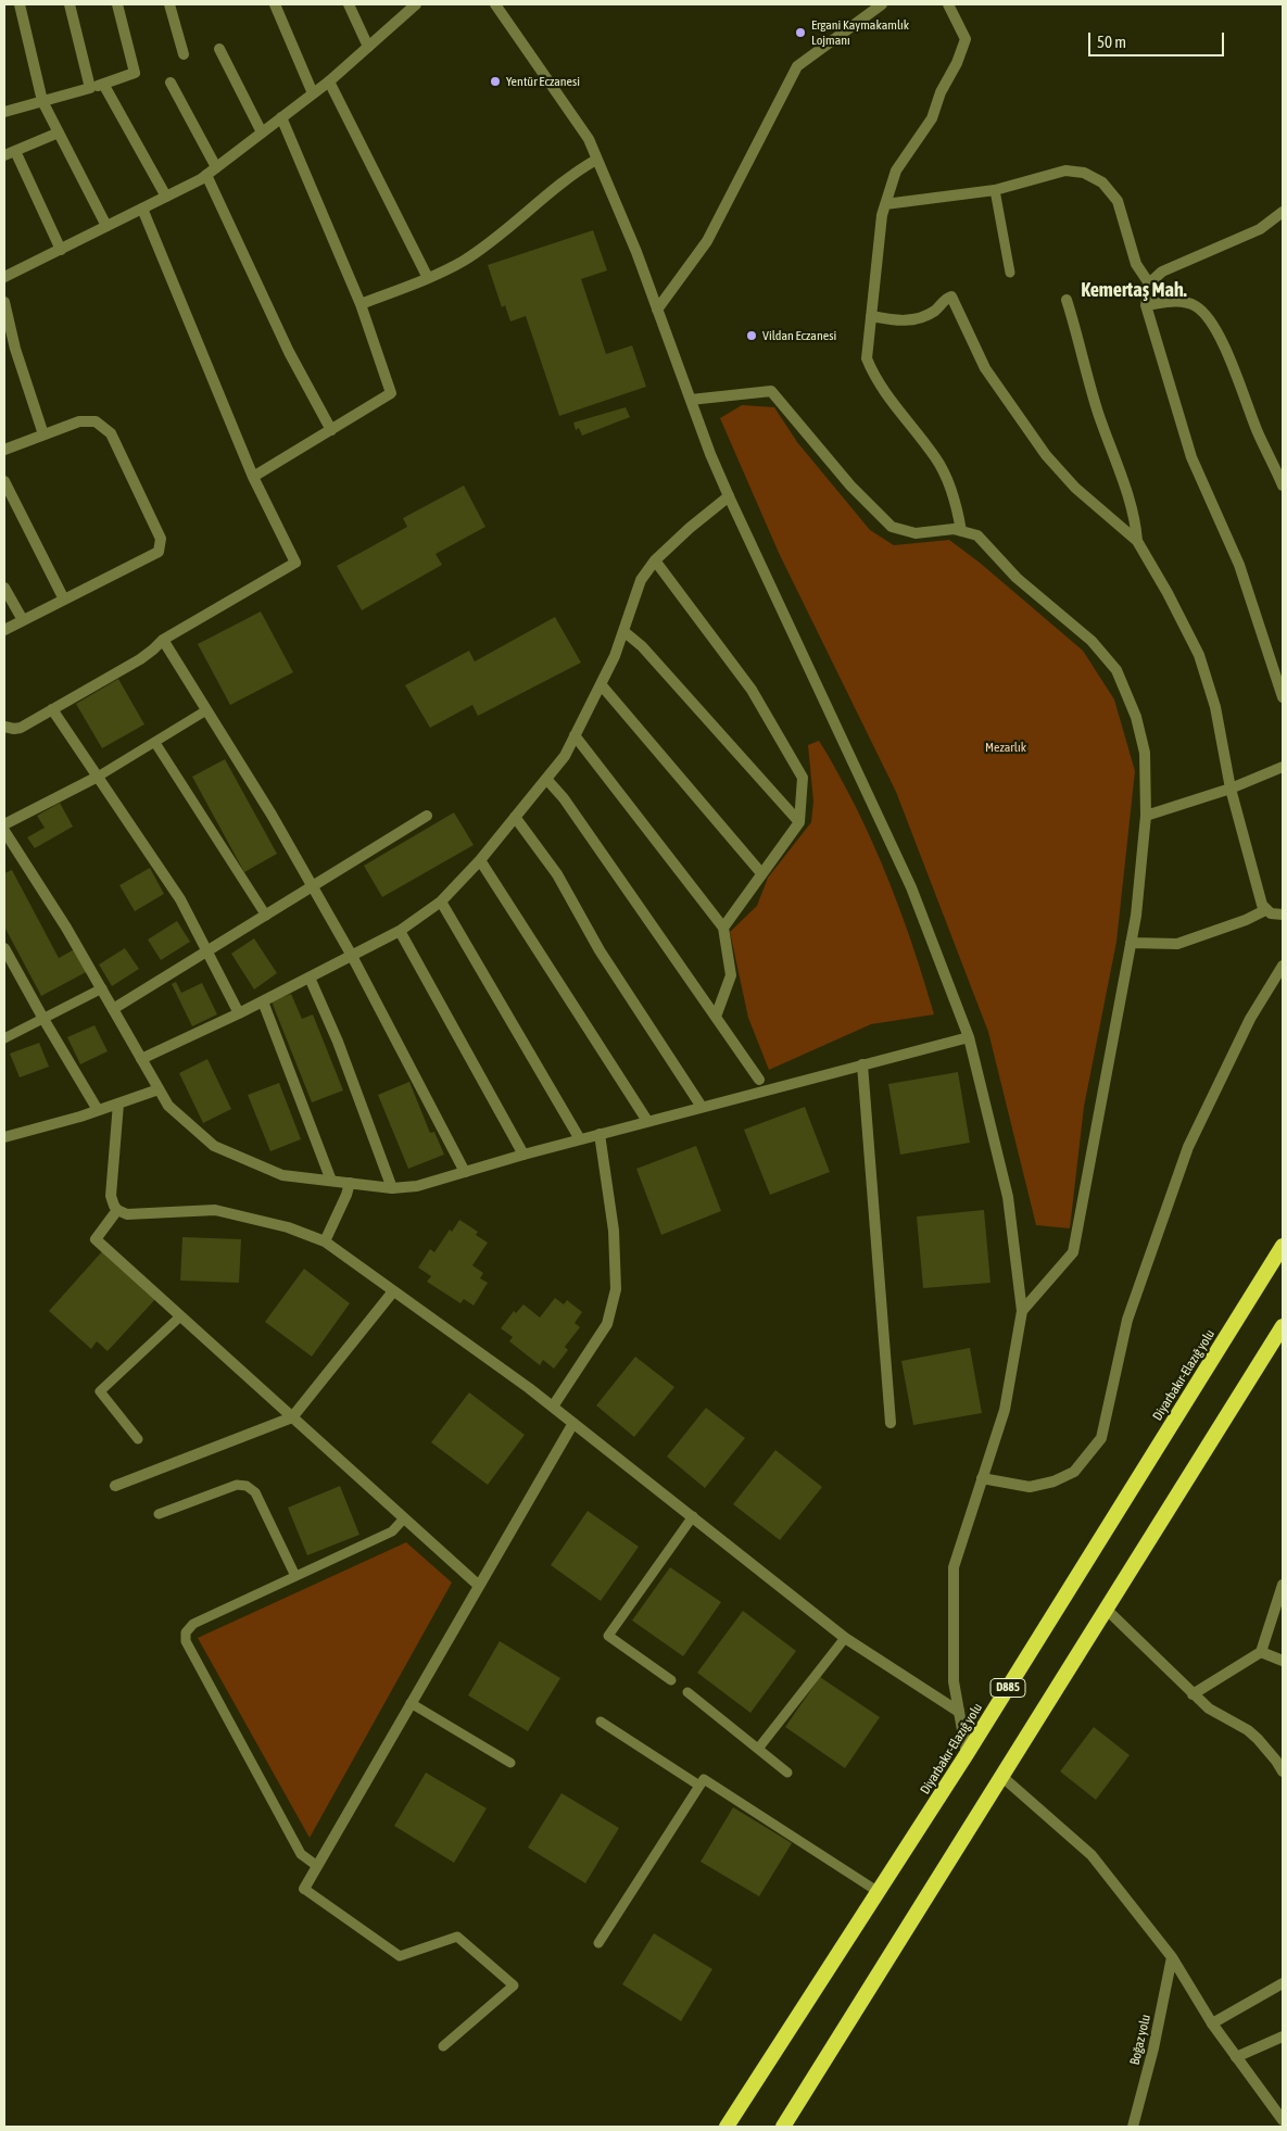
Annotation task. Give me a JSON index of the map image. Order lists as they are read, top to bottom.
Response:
{
  "streets": {
    "highway": ["Diyarbakır-Elazığ yolu", "D885"],
    "street": ["Boğaz yolu"]
  },
  "districts": ["Kemertaş Mah."],
  "parks": ["Mezarlık"],
  "places": ["Ergani Kaymakamlık Lojmanı", "Yentür Eczanesi", "Vildan Eczanesi"],
  "scale_bar": "50 m"
}
